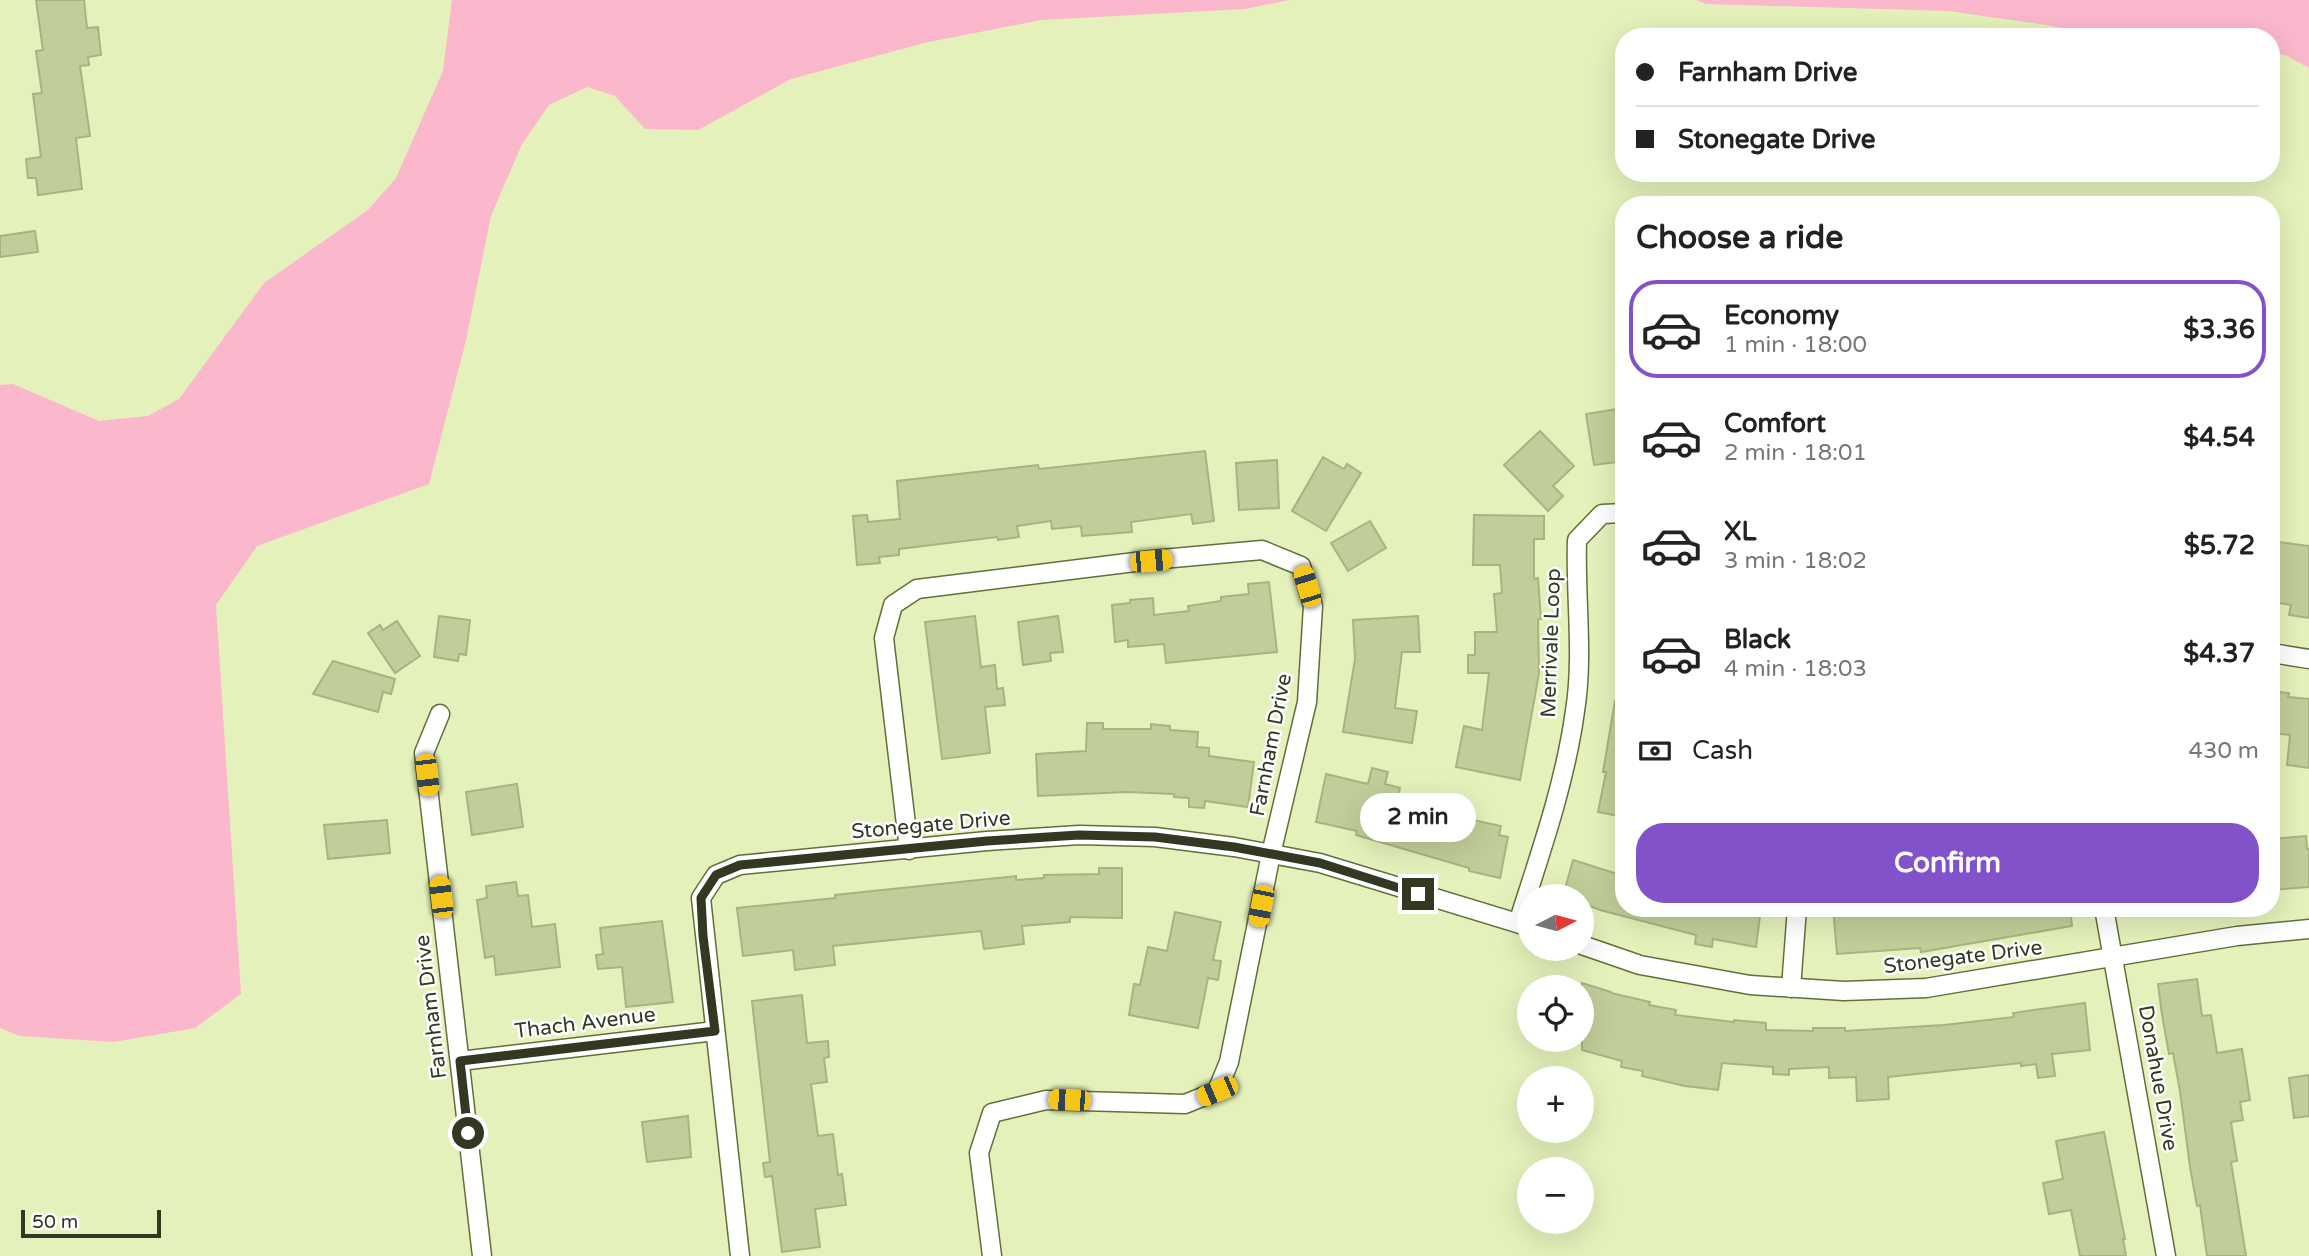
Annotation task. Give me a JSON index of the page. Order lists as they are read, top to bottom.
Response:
{
  "streets": {
    "street": [
      "Merrivale Loop",
      "Farnham Drive",
      "Stonegate Drive",
      "Thach Avenue",
      "Donahue Drive"
    ]
  },
  "crossings": [
    ["Farnham Drive", "Stonegate Drive"],
    ["Farnham Drive", "Thach Avenue"],
    ["Stonegate Drive", "Thach Avenue"],
    ["Stonegate Drive", "Donahue Drive"]
  ],
  "scale_bar": "50 m",
  "north": "right",
  "page": {
    "banner": ["Farnham Drive", "Stonegate Drive"],
    "heading": "Choose a ride",
    "list": [
      {
        "name": "Economy",
        "note": "1 min · 18:00",
        "value": "$3.36"
      },
      {
        "name": "Comfort",
        "note": "2 min · 18:01",
        "value": "$4.54"
      },
      {
        "name": "XL",
        "note": "3 min · 18:02",
        "value": "$5.72"
      },
      {
        "name": "Black",
        "note": "4 min · 18:03",
        "value": "$4.37"
      }
    ],
    "pay": ["Cash", "430 m"],
    "bubble": "2 min",
    "buttons": "Confirm",
    "map_buttons": ["+", "−"],
    "scale": "50 m"
  }
}
